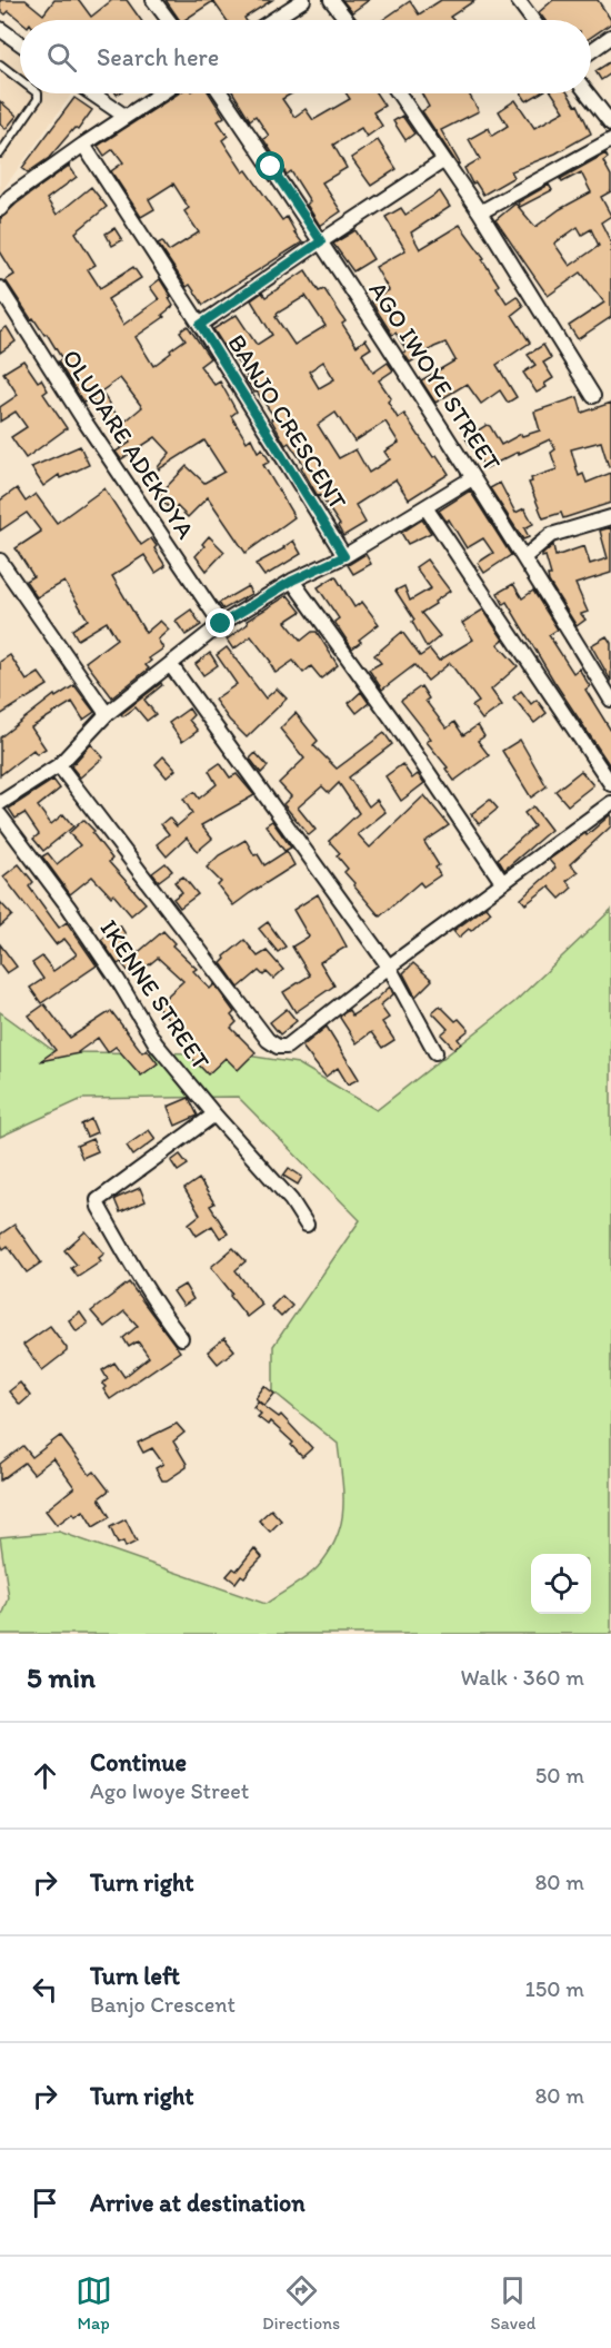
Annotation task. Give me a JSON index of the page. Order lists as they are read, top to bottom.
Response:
{
  "streets": {
    "street": [
      "AGO IWOYE STREET",
      "BANJO CRESCENT",
      "OLUDARE ADEKOYA",
      "IKENNE STREET"
    ]
  },
  "page": {
    "search": "Search here",
    "heading": ["5 min", "Walk · 360 m"],
    "list": [
      ["Continue", "Ago Iwoye Street", "50 m"],
      ["Turn right", "80 m"],
      ["Turn left", "Banjo Crescent", "150 m"],
      ["Turn right", "80 m"],
      "Arrive at destination"
    ],
    "nav": ["Map", "Directions", "Saved"]
  }
}
